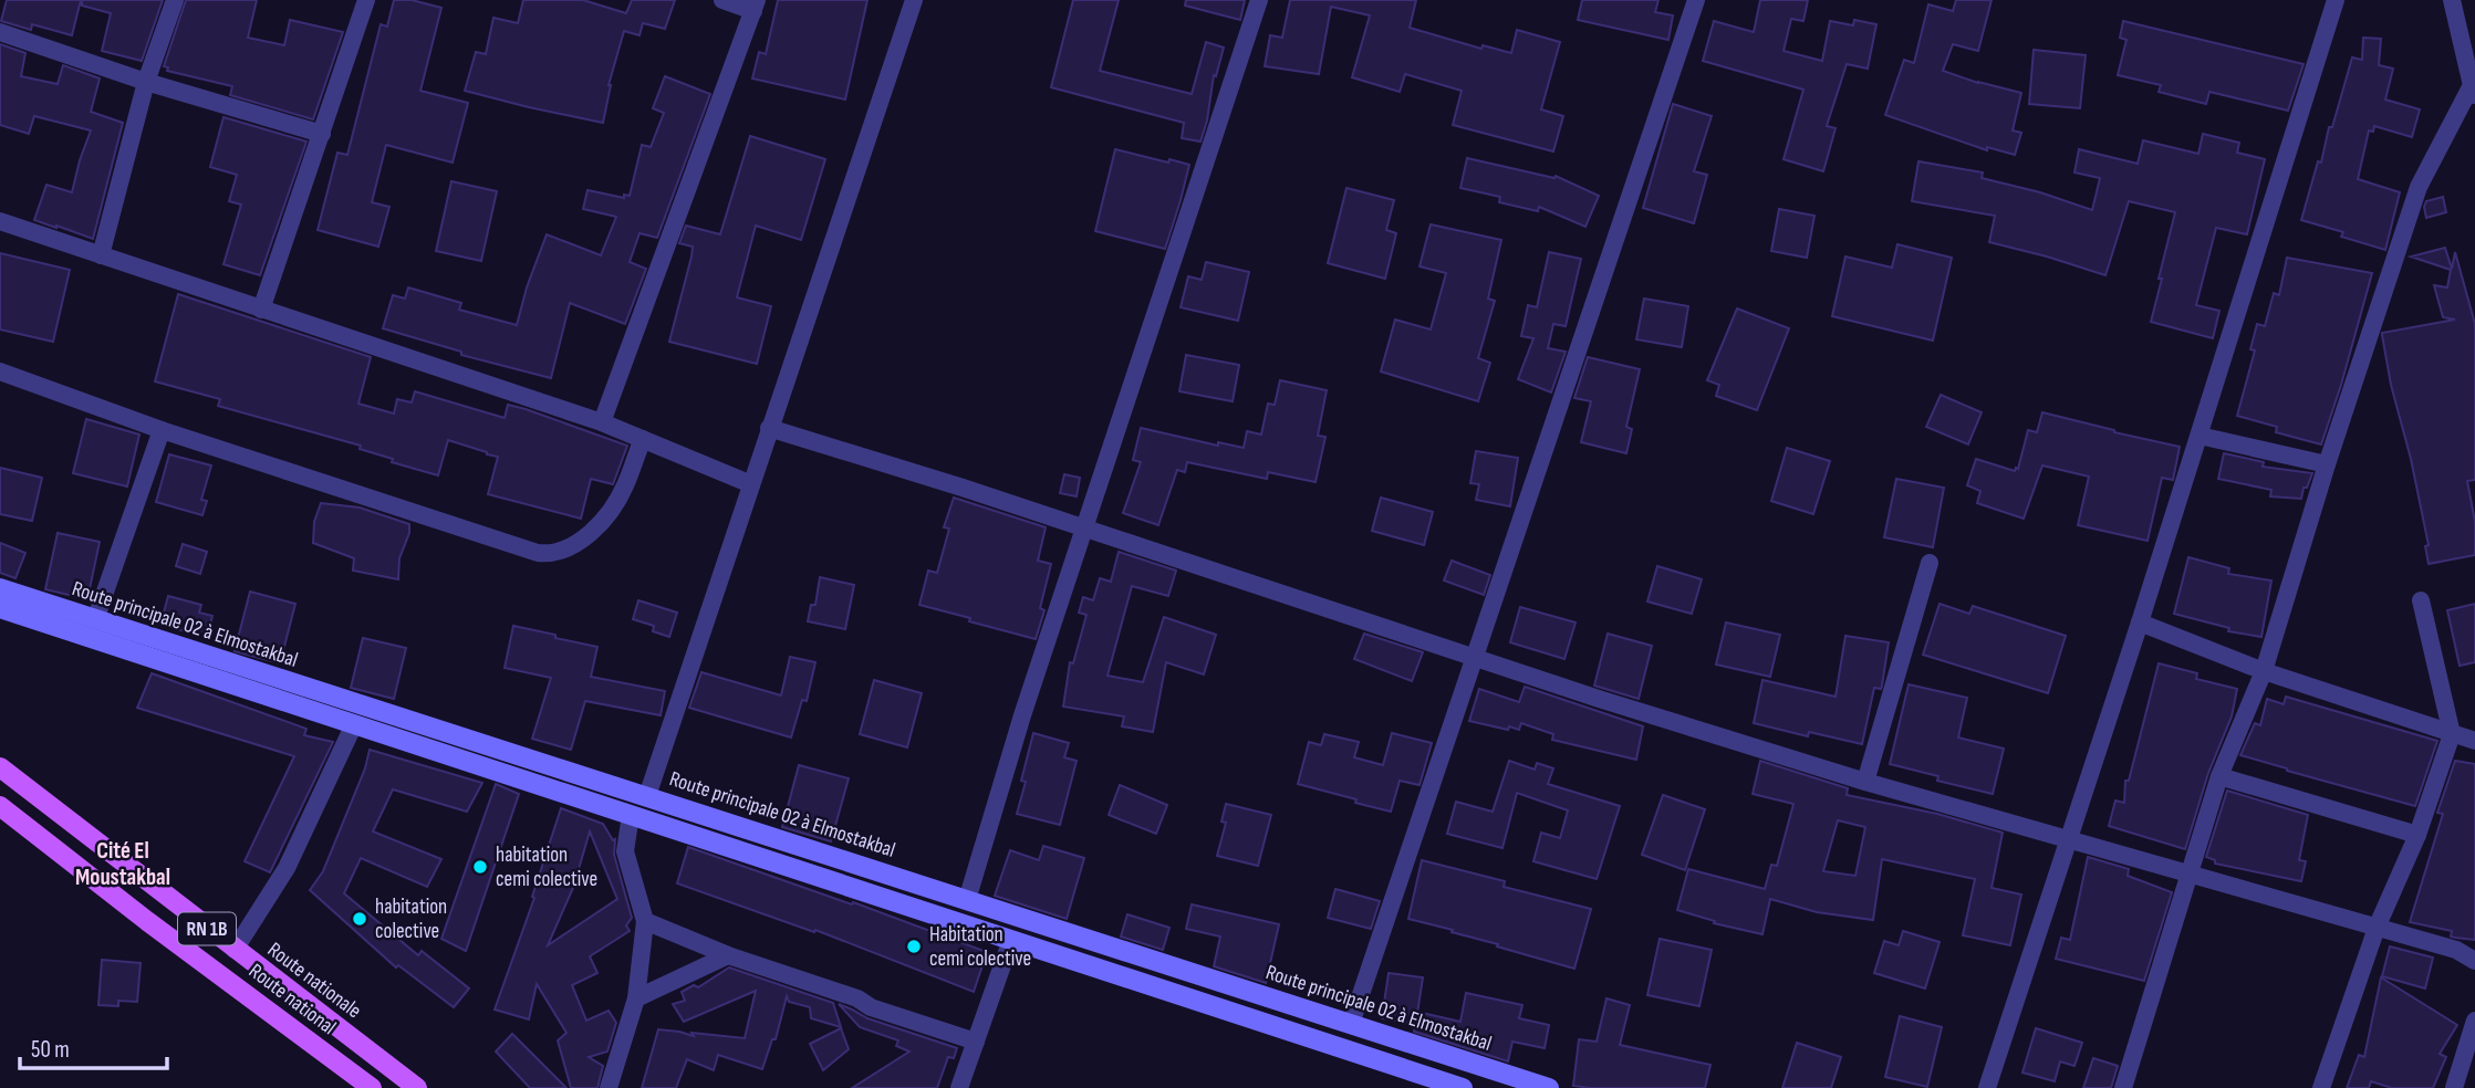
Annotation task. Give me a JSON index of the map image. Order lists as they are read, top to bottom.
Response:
{
  "streets": {
    "main road": [
      "Route principale 02 à Elmostakbal",
      "RN 1B",
      "Route nationale",
      "Route national"
    ]
  },
  "districts": ["Cité El Moustakbal"],
  "places": ["habitation cemi colective", "habitation colective", "Habitation cemi colective"],
  "scale_bar": "50 m"
}
